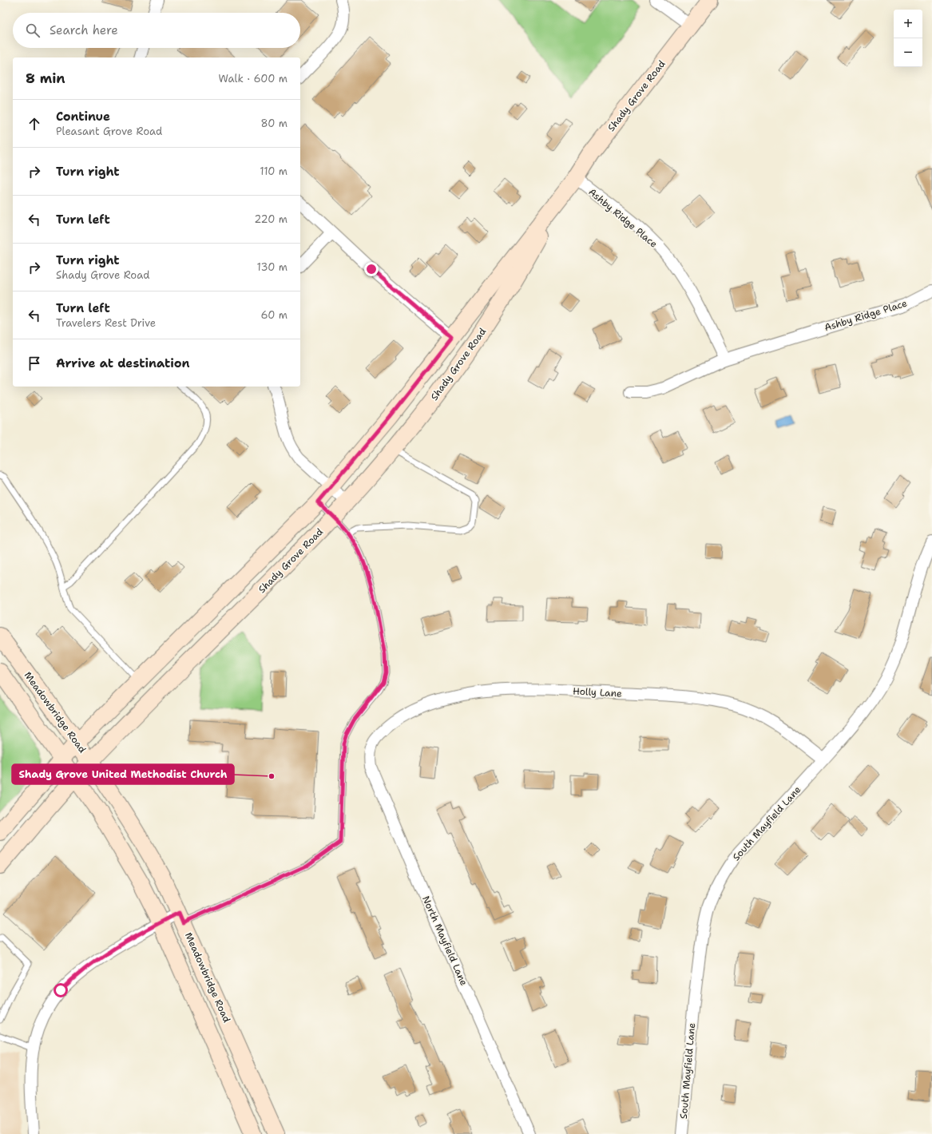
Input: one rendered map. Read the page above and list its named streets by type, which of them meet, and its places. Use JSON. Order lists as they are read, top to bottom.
{
  "streets": {
    "main road": ["Shady Grove Road", "Meadowbridge Road"],
    "street": [
      "Ashby Ridge Place",
      "Holly Lane",
      "South Mayfield Lane",
      "North Mayfield Lane"
    ]
  },
  "crossings": [
    ["Shady Grove Road", "Ashby Ridge Place"],
    ["Shady Grove Road", "Meadowbridge Road"],
    ["Holly Lane", "South Mayfield Lane"],
    ["Holly Lane", "North Mayfield Lane"]
  ],
  "places": ["Shady Grove United Methodist Church"],
  "page": {
    "map_buttons": ["+", "−"],
    "search": "Search here",
    "heading": ["8 min", "Walk · 600 m"],
    "list": [
      ["Continue", "Pleasant Grove Road", "80 m"],
      ["Turn right", "110 m"],
      ["Turn left", "220 m"],
      ["Turn right", "Shady Grove Road", "130 m"],
      ["Turn left", "Travelers Rest Drive", "60 m"],
      "Arrive at destination"
    ]
  }
}
